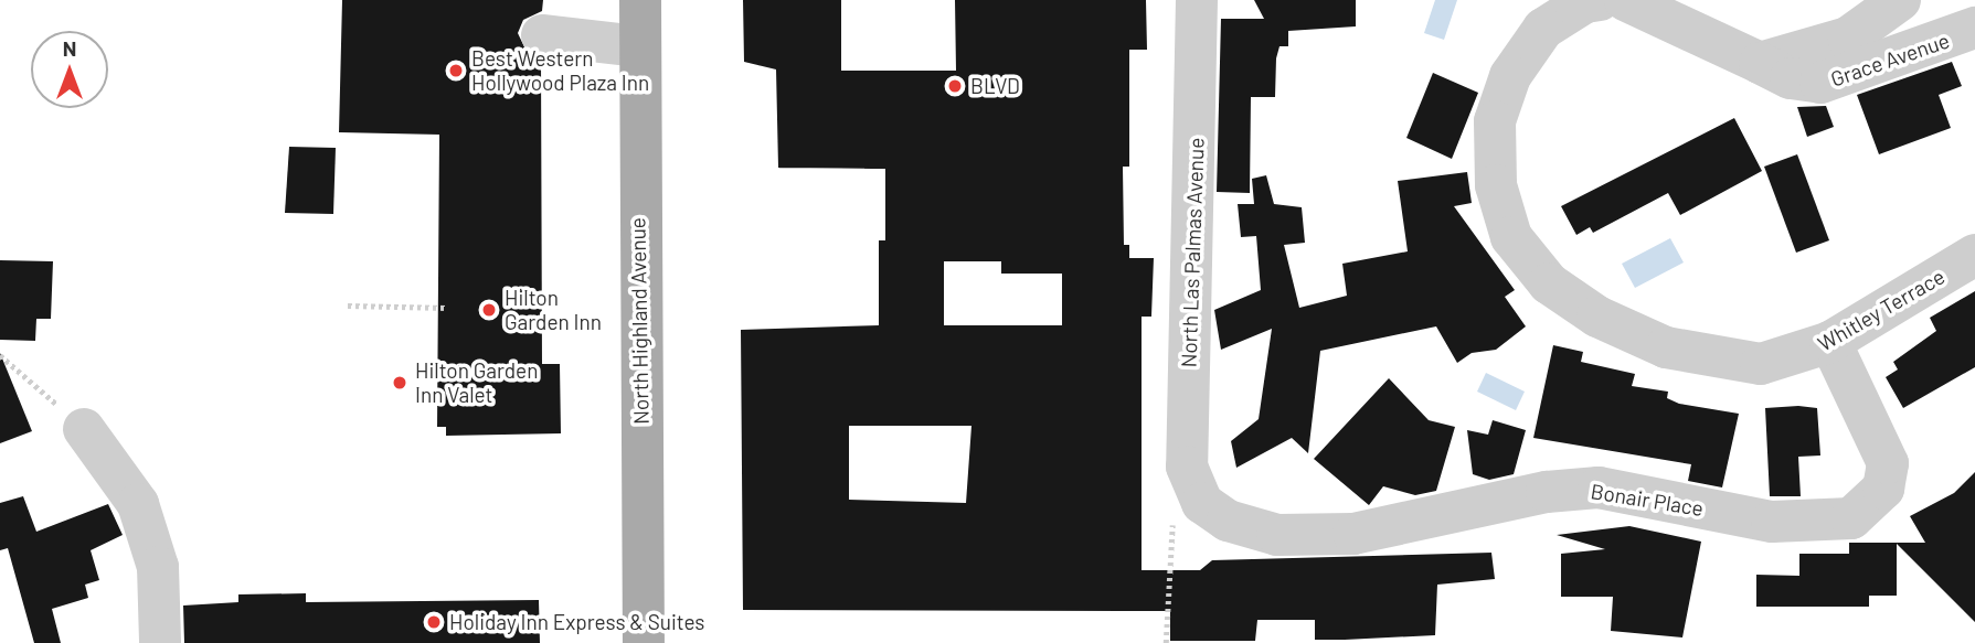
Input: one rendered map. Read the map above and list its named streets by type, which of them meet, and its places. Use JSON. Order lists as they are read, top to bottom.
{
  "streets": {
    "main road": ["North Highland Avenue"],
    "street": [
      "Grace Avenue",
      "North Las Palmas Avenue",
      "Whitley Terrace",
      "Bonair Place"
    ]
  },
  "crossings": [
    ["North Las Palmas Avenue", "Bonair Place"],
    ["Whitley Terrace", "Bonair Place"]
  ],
  "places": [
    "Best Western Hollywood Plaza Inn",
    "BLVD",
    "Hilton Garden Inn",
    "Hilton Garden Inn Valet",
    "Holiday Inn Express & Suites"
  ],
  "north": "top"
}
